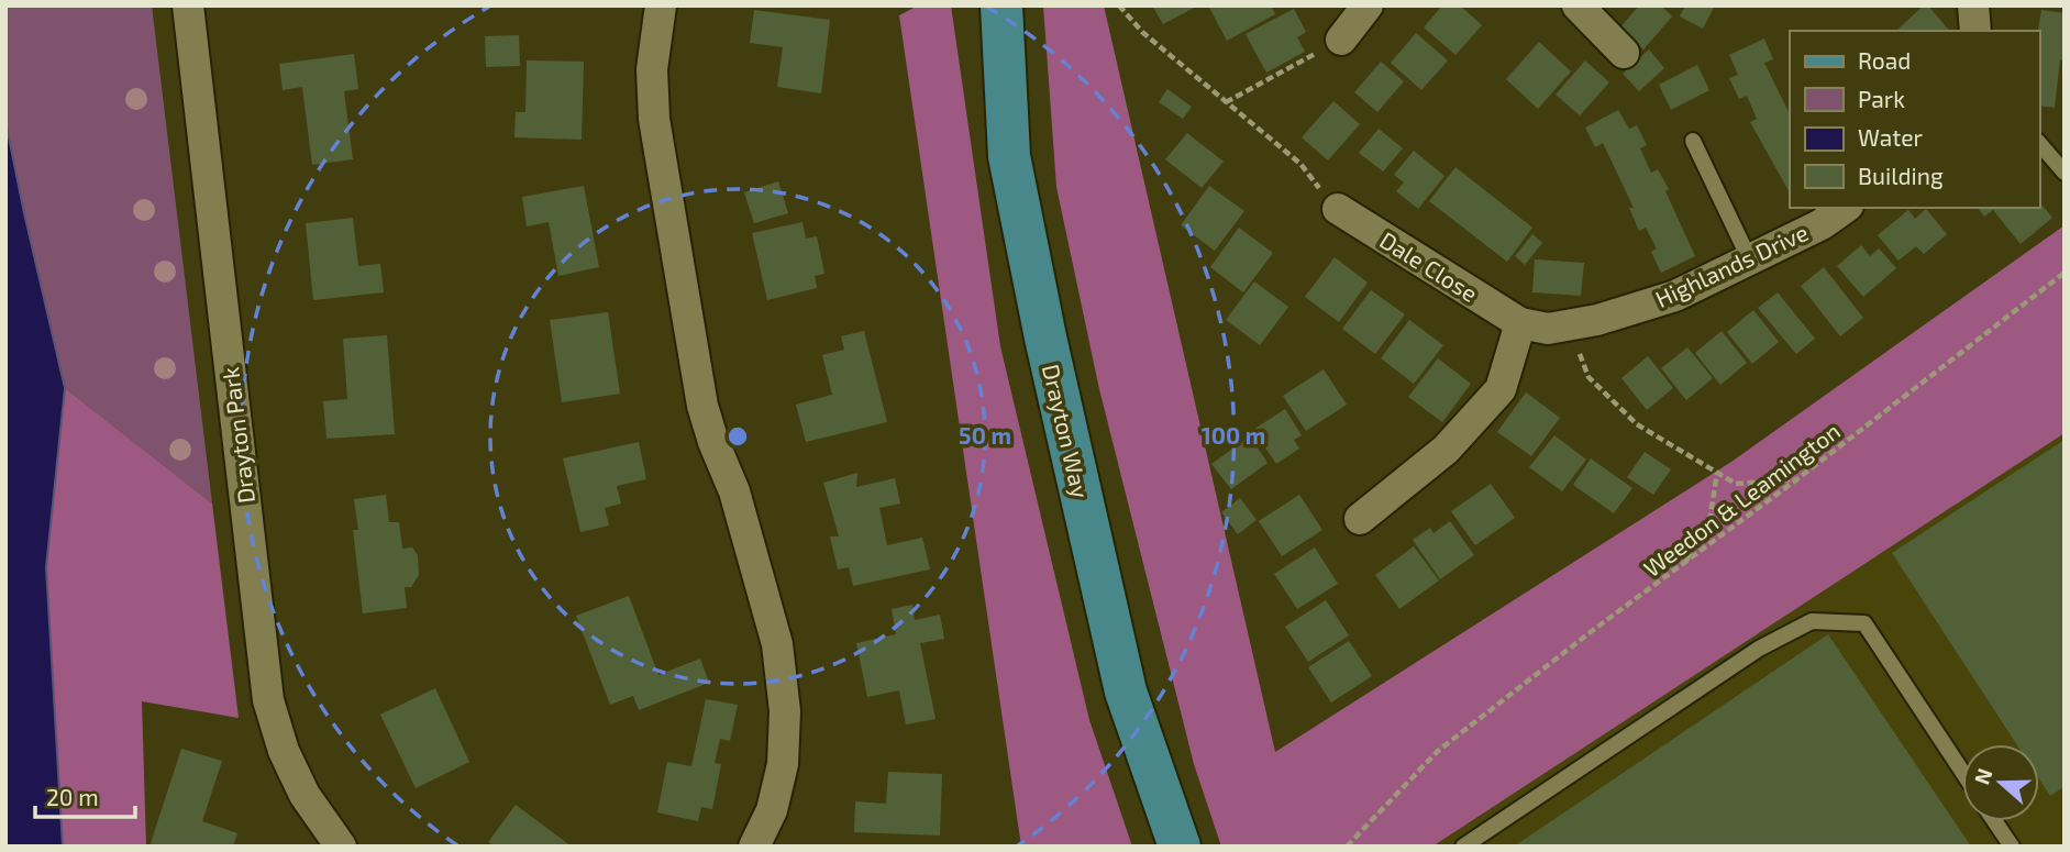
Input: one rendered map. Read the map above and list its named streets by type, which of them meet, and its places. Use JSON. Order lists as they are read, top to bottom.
{
  "streets": {
    "main road": ["Drayton Way"],
    "street": ["Highlands Drive", "Dale Close", "Drayton Park"],
    "path": ["Weedon & Leamington"]
  },
  "crossings": [
    ["Highlands Drive", "Dale Close"]
  ],
  "legend": [
    "Road",
    "Park",
    "Water",
    "Building"
  ],
  "scale_bar": "20 m",
  "north": "left",
  "rings": ["50 m", "100 m"]
}
